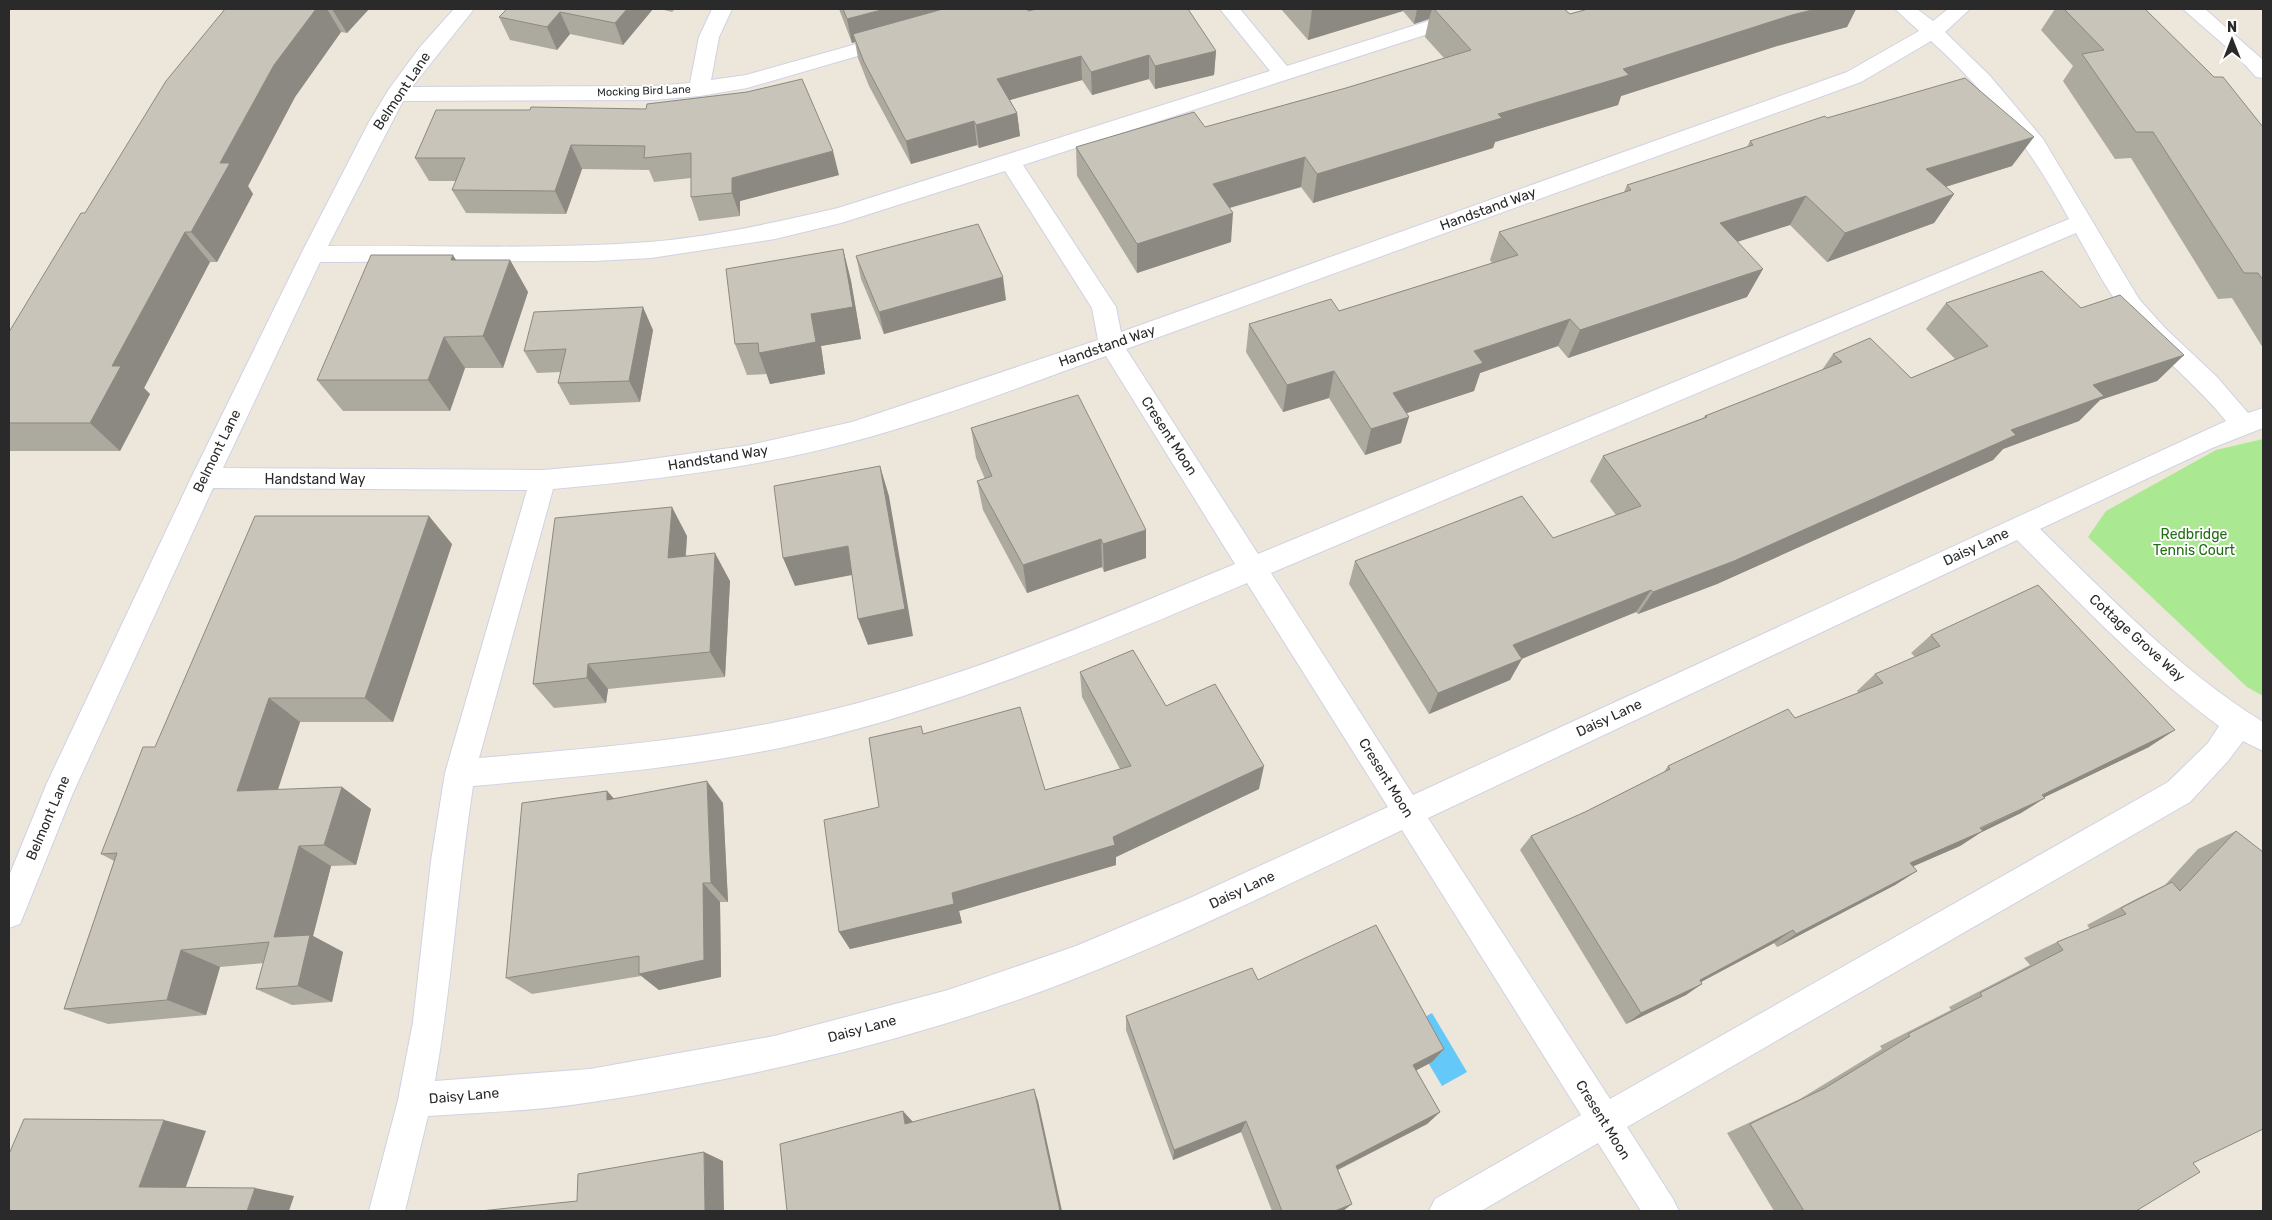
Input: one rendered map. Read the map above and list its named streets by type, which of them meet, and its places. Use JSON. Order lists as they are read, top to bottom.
{
  "streets": {
    "street": [
      "Belmont Lane",
      "Mocking Bird Lane",
      "Handstand Way",
      "Cresent Moon",
      "Daisy Lane",
      "Cottage Grove Way"
    ]
  },
  "crossings": [
    ["Belmont Lane", "Mocking Bird Lane"],
    ["Belmont Lane", "Handstand Way"],
    ["Handstand Way", "Cresent Moon"],
    ["Cresent Moon", "Daisy Lane"],
    ["Daisy Lane", "Cottage Grove Way"]
  ],
  "parks": ["Redbridge Tennis Court"],
  "north": "top"
}
